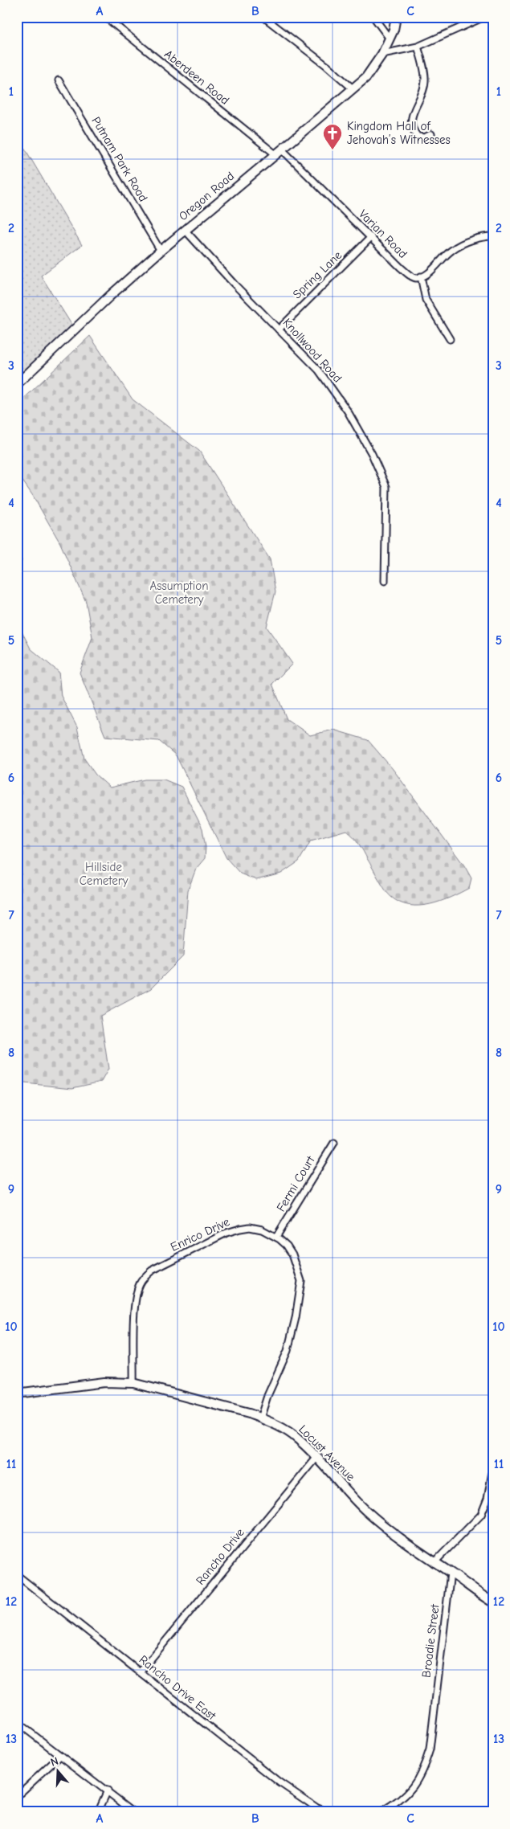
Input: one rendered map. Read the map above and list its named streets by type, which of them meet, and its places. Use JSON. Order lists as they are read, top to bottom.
{
  "streets": {
    "street": [
      "Aberdeen Road",
      "Putnam Park Road",
      "Oregon Road",
      "Varian Road",
      "Spring Lane",
      "Knollwood Road",
      "Fermi Court",
      "Enrico Drive",
      "Locust Avenue",
      "Rancho Drive",
      "Broadie Street",
      "Rancho Drive East"
    ]
  },
  "crossings": [
    ["Aberdeen Road", "Oregon Road"],
    ["Aberdeen Road", "Varian Road"],
    ["Putnam Park Road", "Oregon Road"],
    ["Oregon Road", "Varian Road"],
    ["Oregon Road", "Knollwood Road"],
    ["Varian Road", "Spring Lane"],
    ["Spring Lane", "Knollwood Road"],
    ["Fermi Court", "Enrico Drive"],
    ["Enrico Drive", "Locust Avenue"],
    ["Locust Avenue", "Rancho Drive"],
    ["Locust Avenue", "Broadie Street"],
    ["Rancho Drive", "Rancho Drive East"]
  ],
  "parks": ["Assumption Cemetery", "Hillside Cemetery"],
  "places": {
    "church": ["Kingdom Hall of Jehovah’s Witnesses"]
  },
  "north": "top",
  "grid": {
    "columns": ["A", "B", "C"],
    "rows": [
      "1",
      "2",
      "3",
      "4",
      "5",
      "6",
      "7",
      "8",
      "9",
      "10",
      "11",
      "12",
      "13"
    ]
  }
}
